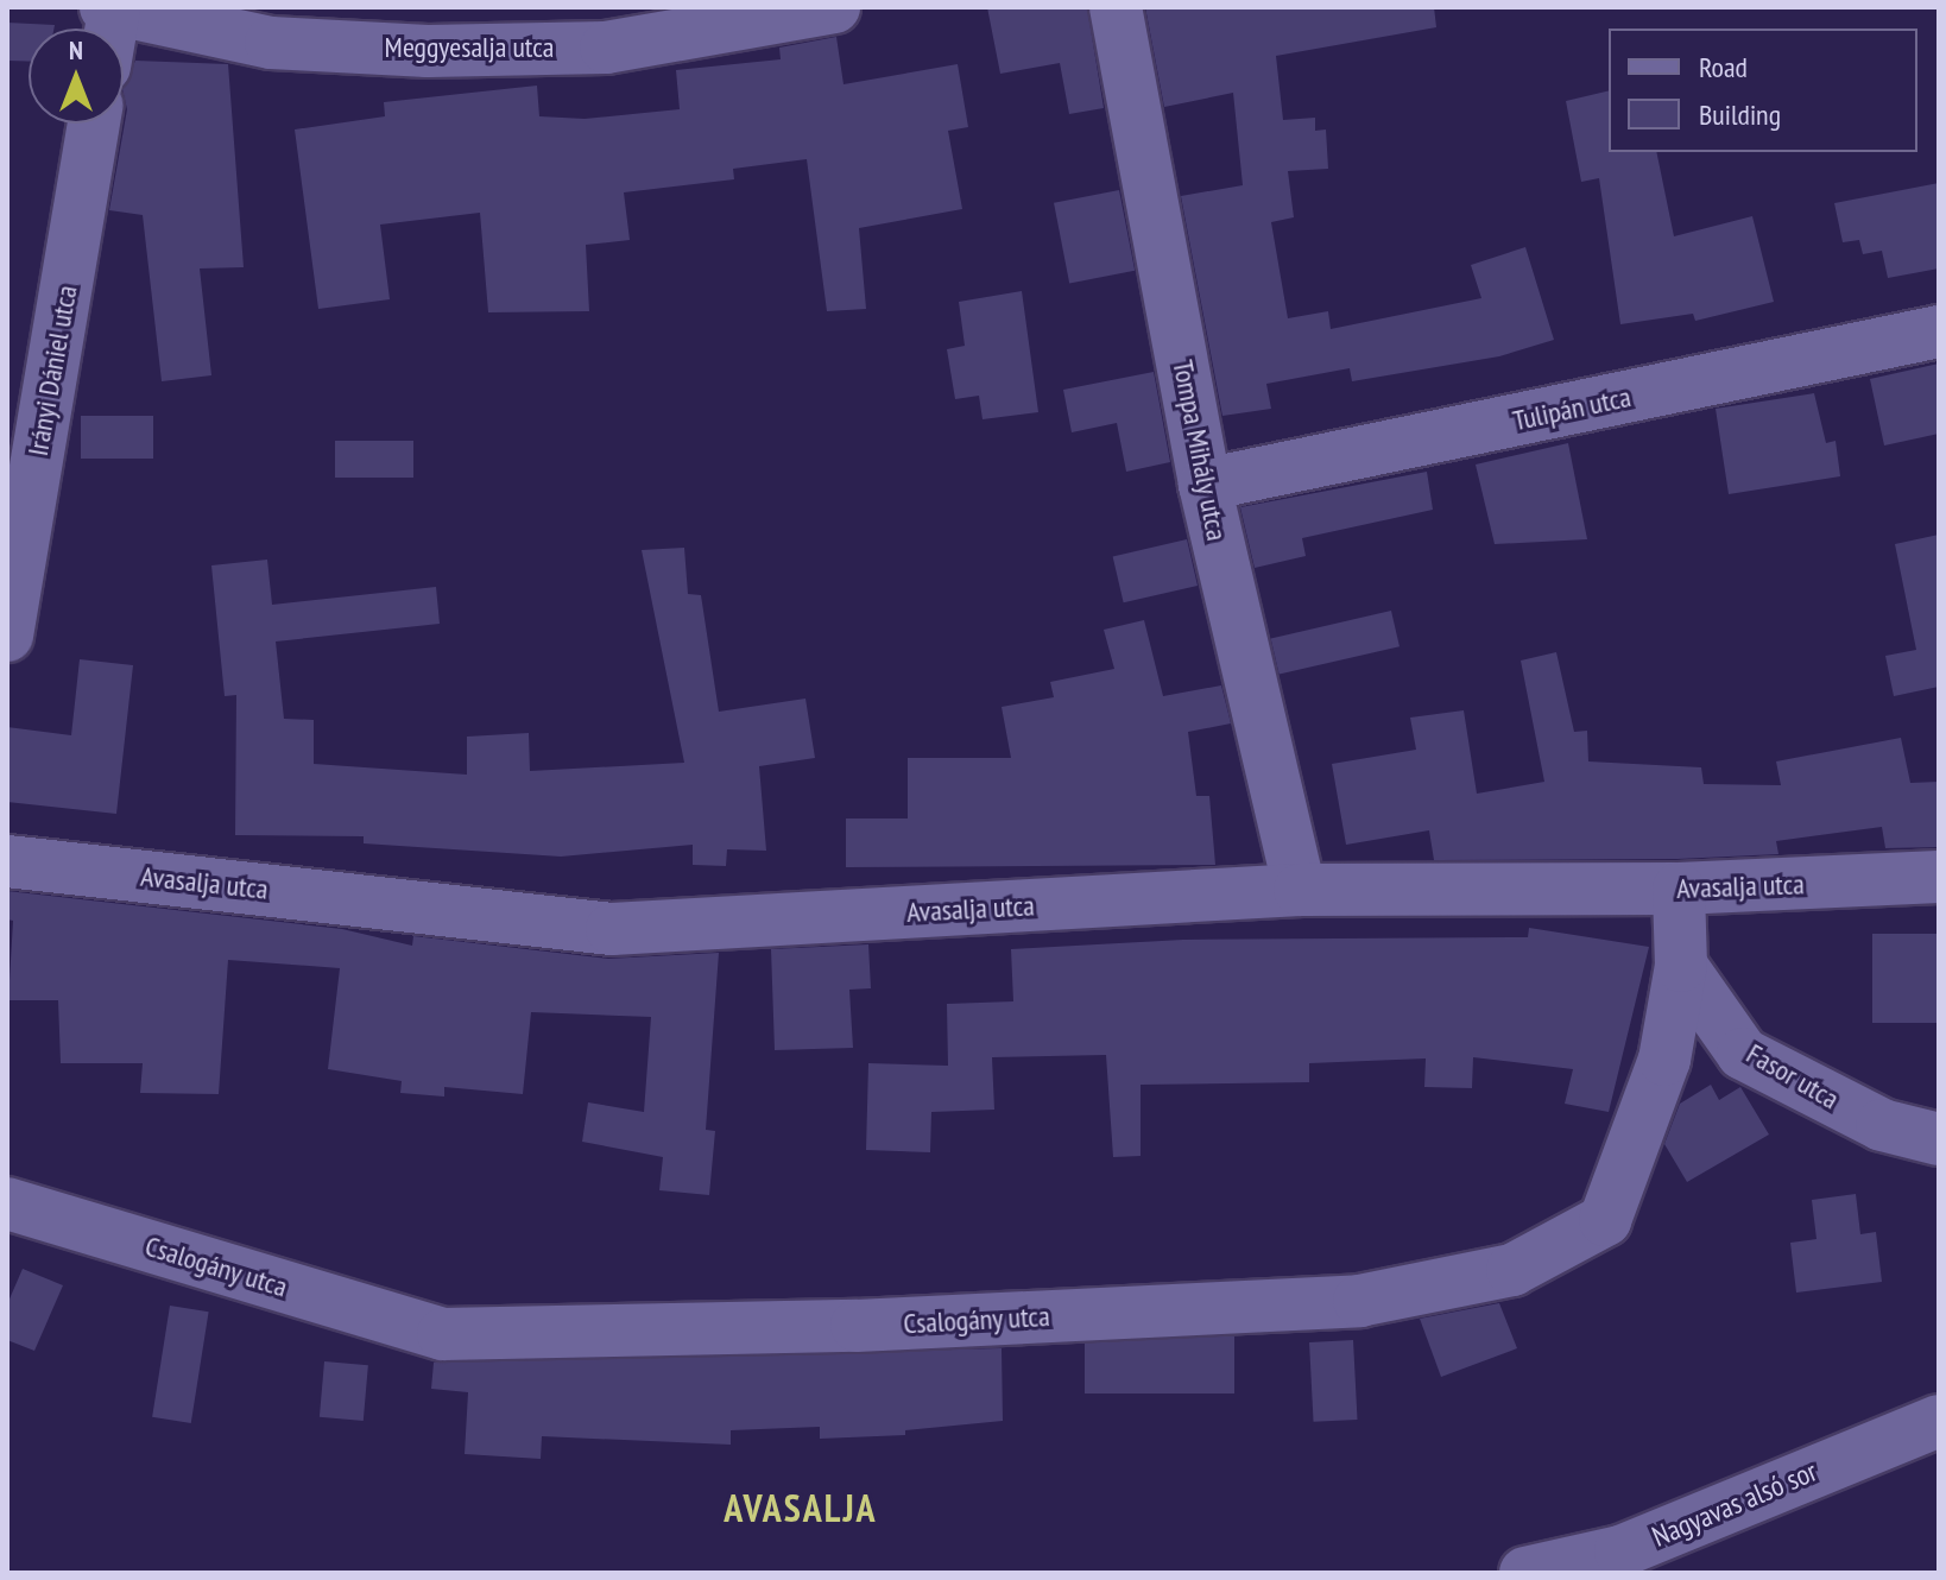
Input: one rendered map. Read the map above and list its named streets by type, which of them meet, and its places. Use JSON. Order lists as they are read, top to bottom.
{
  "streets": {
    "street": [
      "Meggyesalja utca",
      "Irányi Dániel utca",
      "Tulipán utca",
      "Tompa Mihály utca",
      "Avasalja utca",
      "Fasor utca",
      "Csalogány utca",
      "Nagyavas alsó sor"
    ]
  },
  "crossings": [
    ["Tulipán utca", "Tompa Mihály utca"],
    ["Tompa Mihály utca", "Avasalja utca"],
    ["Avasalja utca", "Csalogány utca"],
    ["Fasor utca", "Csalogány utca"]
  ],
  "districts": ["AVASALJA"],
  "legend": ["Road", "Building"],
  "north": "top"
}
